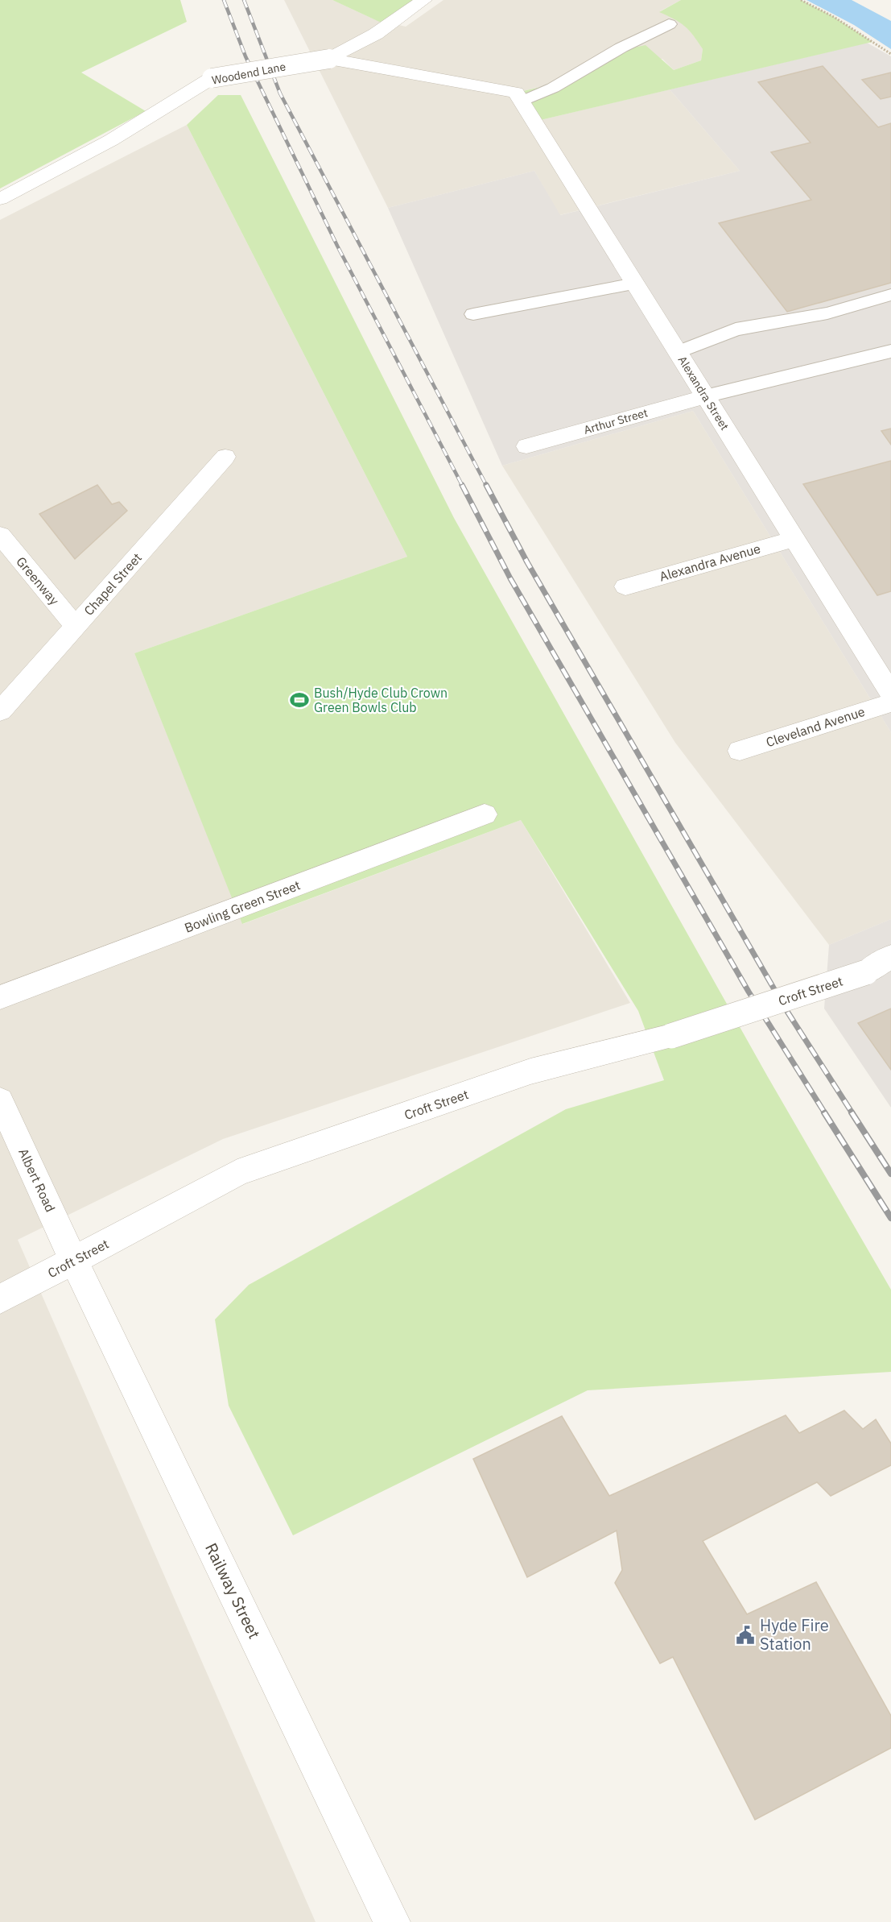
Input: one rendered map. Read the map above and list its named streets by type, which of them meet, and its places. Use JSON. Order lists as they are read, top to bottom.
{
  "streets": {
    "street": [
      "Woodend Lane",
      "Alexandra Street",
      "Arthur Street",
      "Alexandra Avenue",
      "Greenway",
      "Chapel Street",
      "Cleveland Avenue",
      "Bowling Green Street",
      "Croft Street",
      "Albert Road",
      "Railway Street"
    ]
  },
  "crossings": [
    ["Alexandra Street", "Arthur Street"],
    ["Alexandra Street", "Alexandra Avenue"],
    ["Greenway", "Chapel Street"],
    ["Croft Street", "Albert Road"],
    ["Croft Street", "Railway Street"],
    ["Albert Road", "Railway Street"]
  ],
  "places": {
    "sports": ["Bush/Hyde Club Crown Green Bowls Club"],
    "public building": ["Hyde Fire Station"]
  }
}
